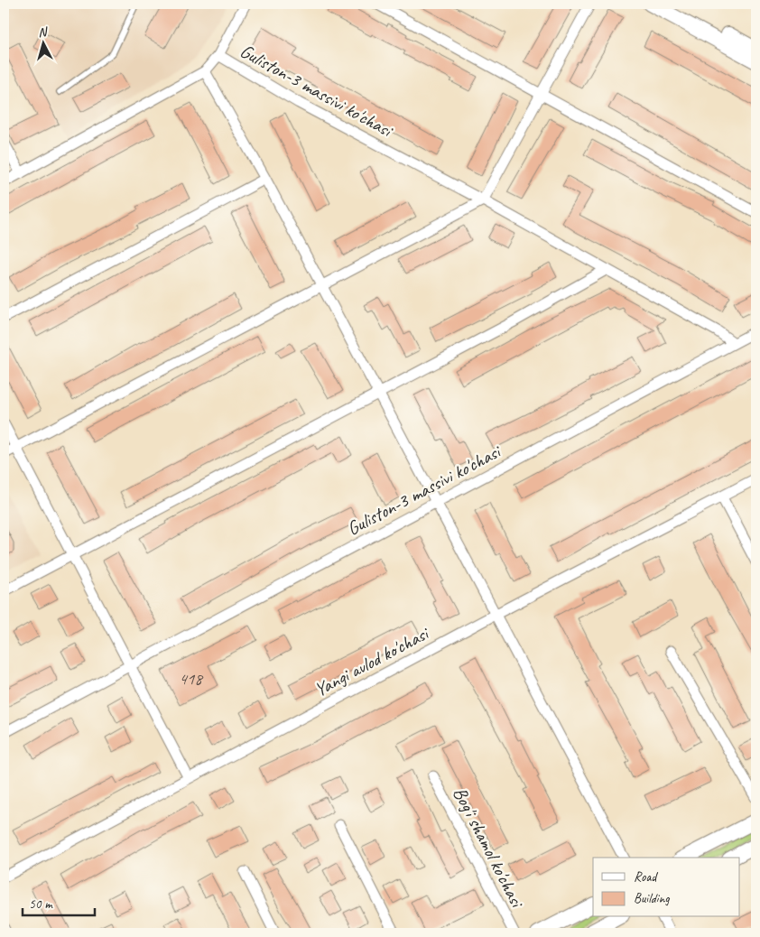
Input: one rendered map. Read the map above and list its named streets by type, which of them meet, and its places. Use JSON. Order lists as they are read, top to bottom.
{
  "streets": {
    "street": ["Guliston-3 massivi ko'chasi", "Yangi avlod ko'chasi", "Bog'i shamol ko'chasi"]
  },
  "house_numbers": ["418"],
  "legend": ["Road", "Building"],
  "scale_bar": "50 m",
  "north": "top"
}
